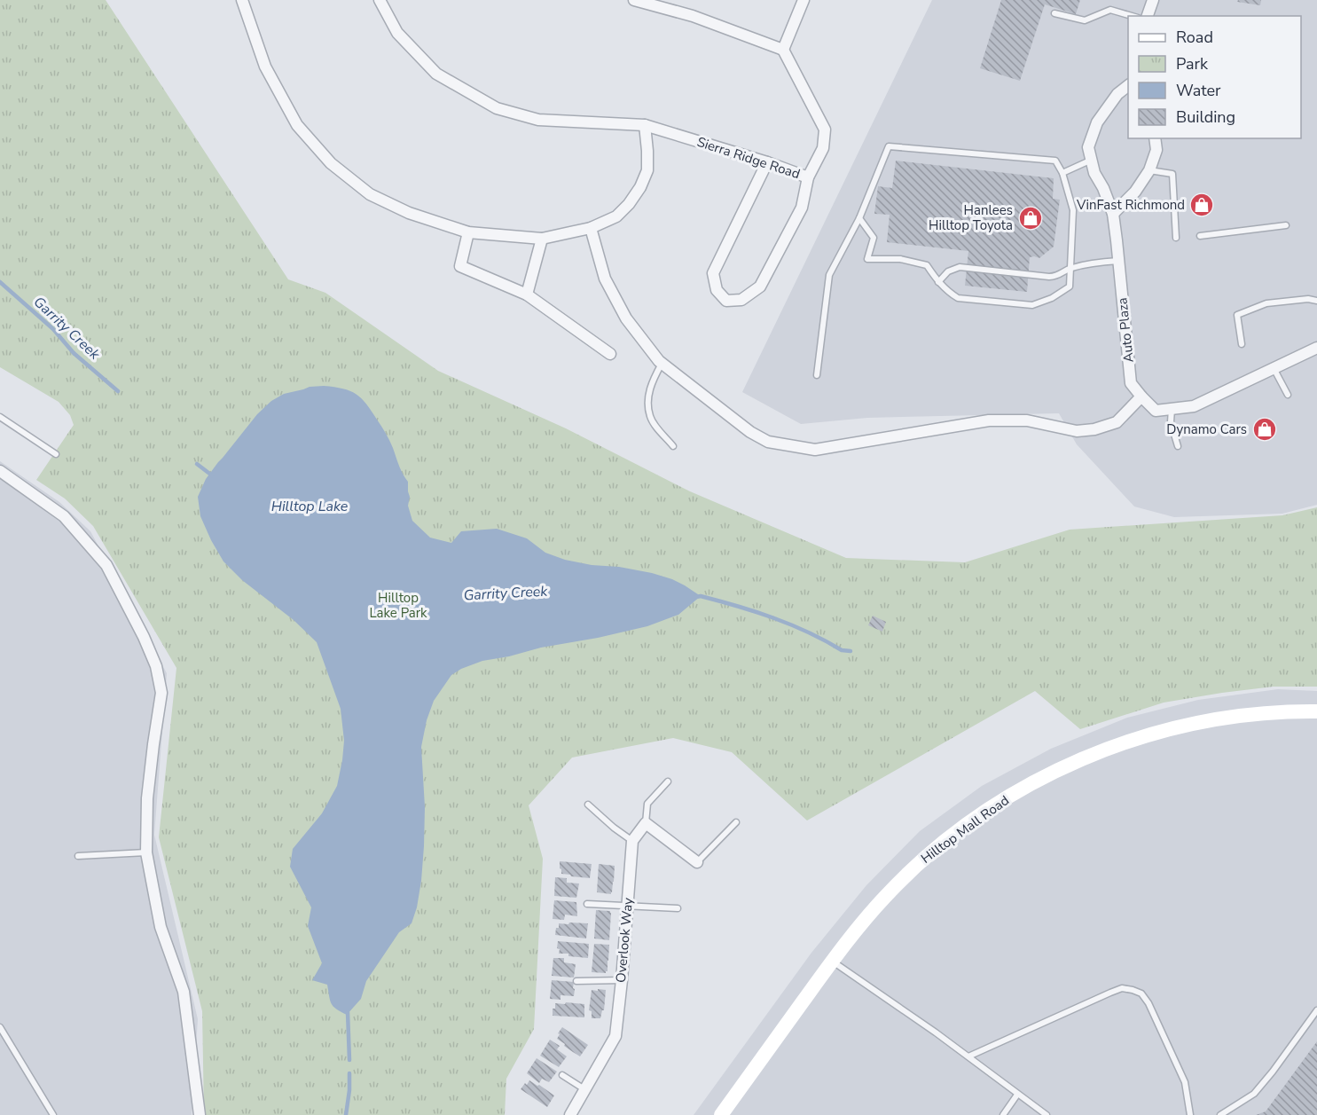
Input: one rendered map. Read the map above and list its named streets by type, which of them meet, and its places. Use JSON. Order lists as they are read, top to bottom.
{
  "streets": {
    "street": [
      "Sierra Ridge Road",
      "Auto Plaza",
      "Hilltop Mall Road",
      "Overlook Way"
    ]
  },
  "water": ["Garrity Creek", "Hilltop Lake"],
  "parks": ["Hilltop Lake Park"],
  "places": {
    "shop": ["VinFast Richmond", "Hanlees Hilltop Toyota", "Dynamo Cars"]
  },
  "legend": [
    "Road",
    "Park",
    "Water",
    "Building"
  ]
}
